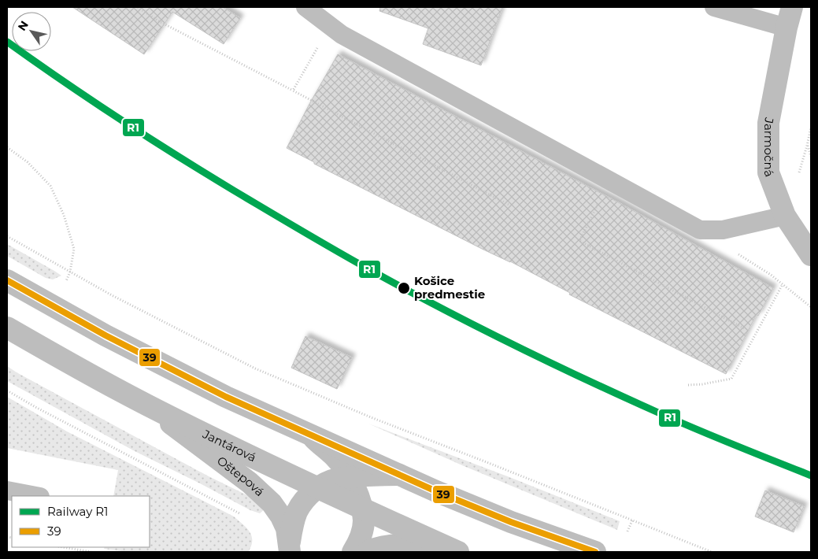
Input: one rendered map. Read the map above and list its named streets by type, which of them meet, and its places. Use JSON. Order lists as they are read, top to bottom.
{
  "streets": {
    "street": ["Jarmočná", "Jantárová", "Oštepová"]
  },
  "crossings": [
    ["Jantárová", "Oštepová"]
  ],
  "places": ["Košice predmestie"],
  "lines": ["rail line R1", "transit line 39"],
  "legend": ["Railway R1", "39"],
  "north": "top left"
}
